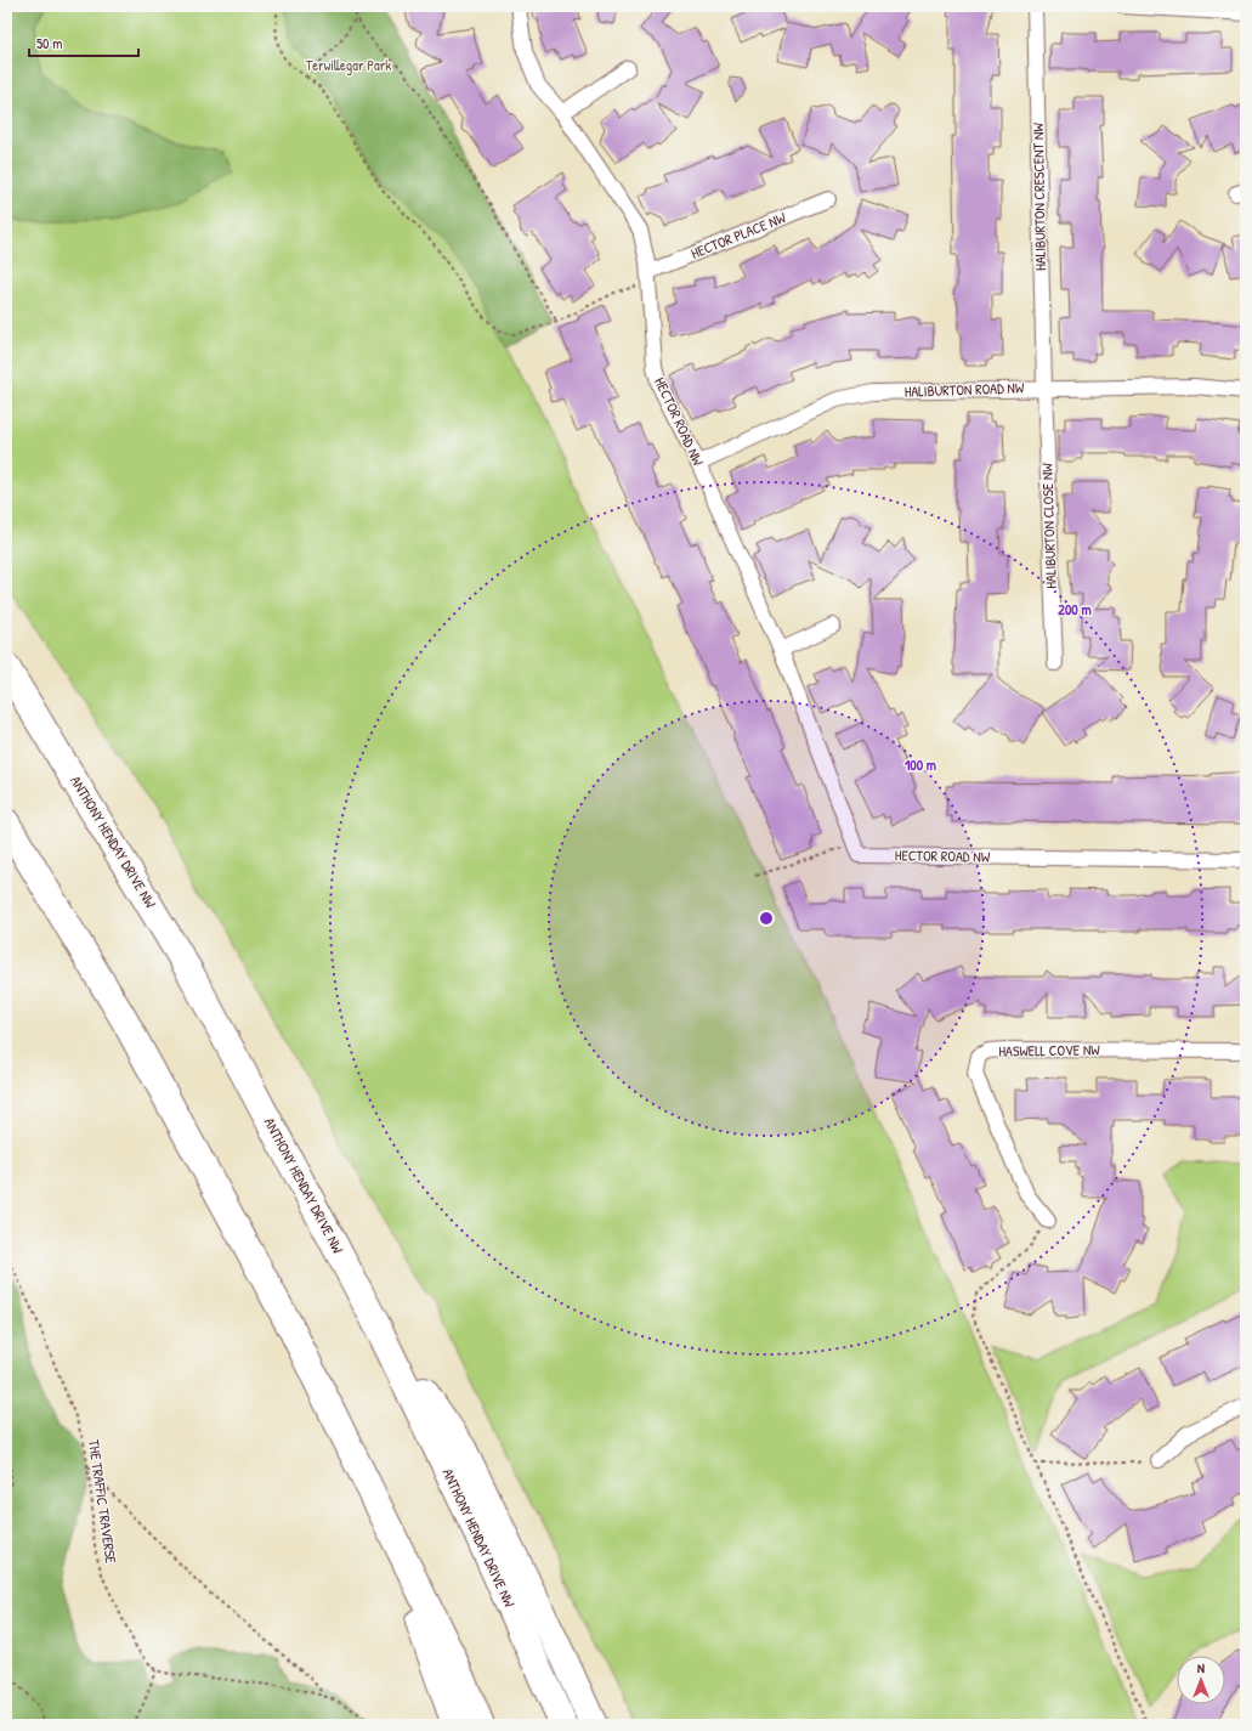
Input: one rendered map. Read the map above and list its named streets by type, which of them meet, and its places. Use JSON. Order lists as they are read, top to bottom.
{
  "streets": {
    "highway": ["ANTHONY HENDAY DRIVE NW"],
    "street": [
      "HALIBURTON CRESCENT NW",
      "HECTOR PLACE NW",
      "HALIBURTON ROAD NW",
      "HECTOR ROAD NW",
      "HALIBURTON CLOSE NW",
      "HASWELL COVE NW"
    ],
    "path": ["THE TRAFFIC TRAVERSE"]
  },
  "crossings": [
    ["HALIBURTON CRESCENT NW", "HALIBURTON ROAD NW"],
    ["HALIBURTON CRESCENT NW", "HALIBURTON CLOSE NW"],
    ["HECTOR PLACE NW", "HECTOR ROAD NW"],
    ["HALIBURTON ROAD NW", "HECTOR ROAD NW"],
    ["HALIBURTON ROAD NW", "HALIBURTON CLOSE NW"]
  ],
  "parks": ["Terwillegar Park"],
  "scale_bar": "50 m",
  "north": "top",
  "rings": ["200 m", "100 m"]
}
